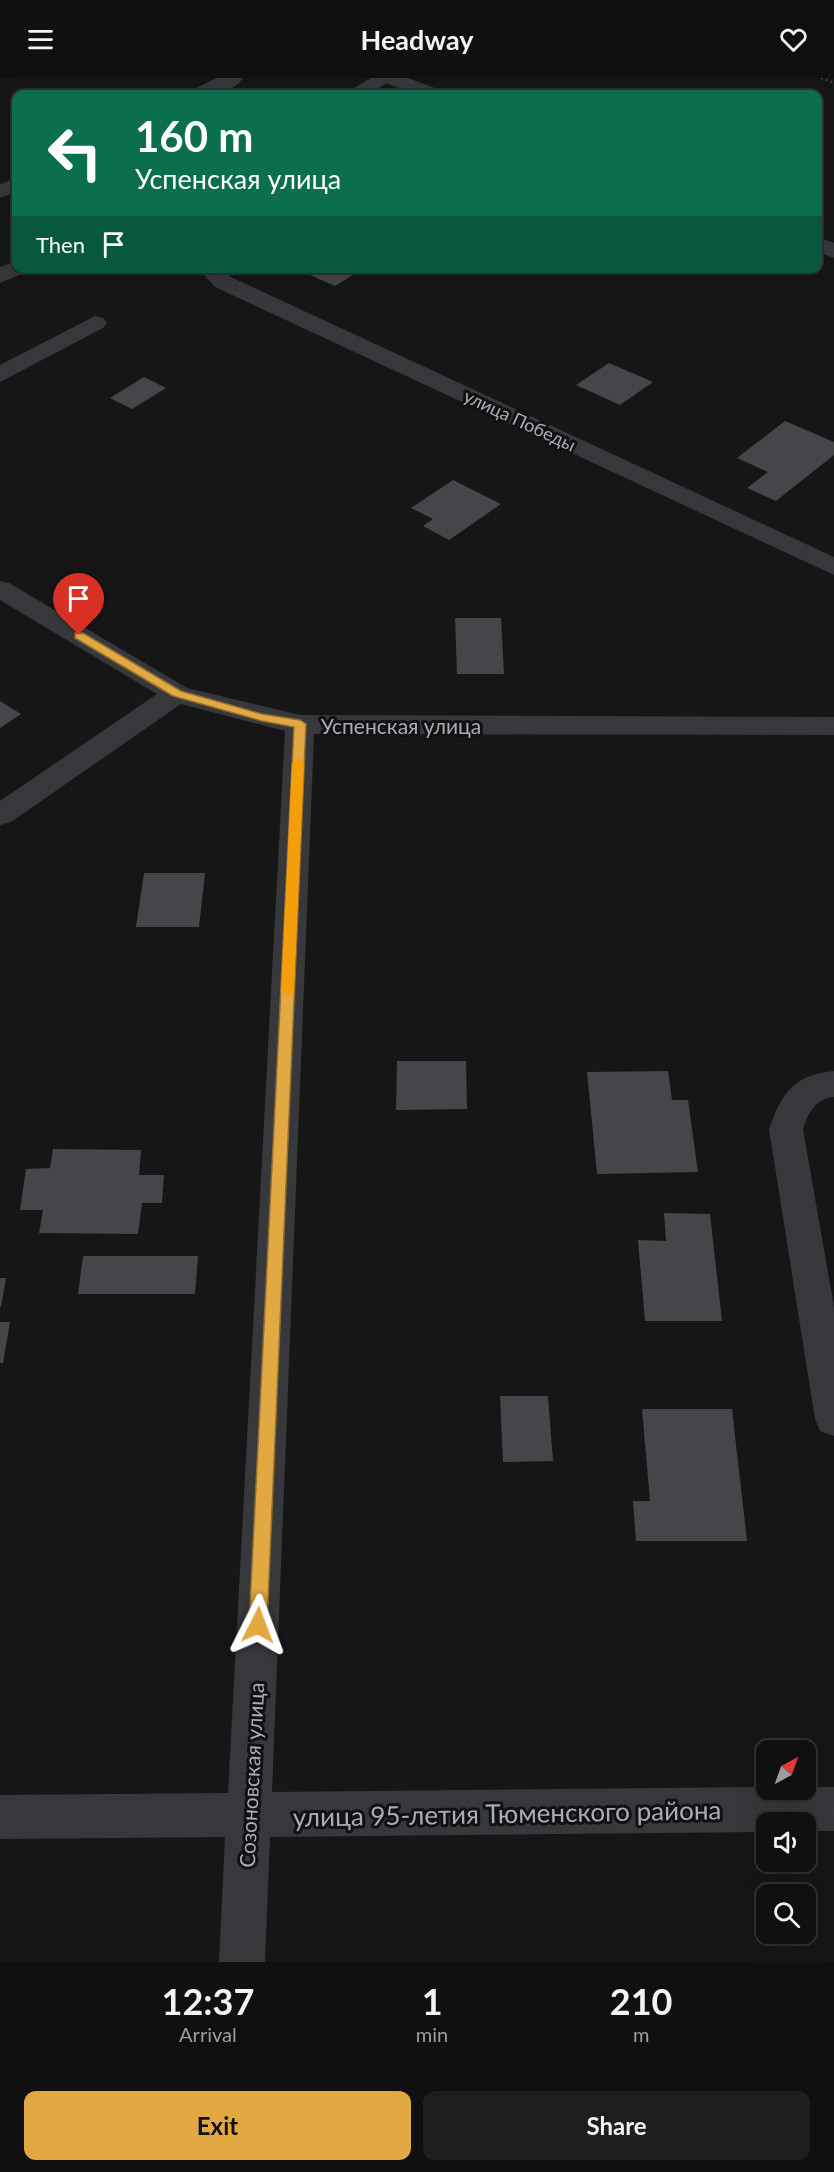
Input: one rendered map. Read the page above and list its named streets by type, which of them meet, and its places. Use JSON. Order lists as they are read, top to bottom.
{
  "streets": {
    "street": [
      "улица Победы",
      "Успенская улица",
      "Созоновская улица",
      "улица 95-летия Тюменского района"
    ]
  },
  "crossings": [
    ["Успенская улица", "Созоновская улица"],
    ["Созоновская улица", "улица 95-летия Тюменского района"]
  ],
  "north": "top right",
  "page": {
    "header": "Headway",
    "turn": ["160 m", "Успенская улица"],
    "then": "Then",
    "eta": [
      "12:37",
      "Arrival",
      "1",
      "min",
      "210",
      "m"
    ],
    "buttons": ["Exit", "Share"]
  }
}
